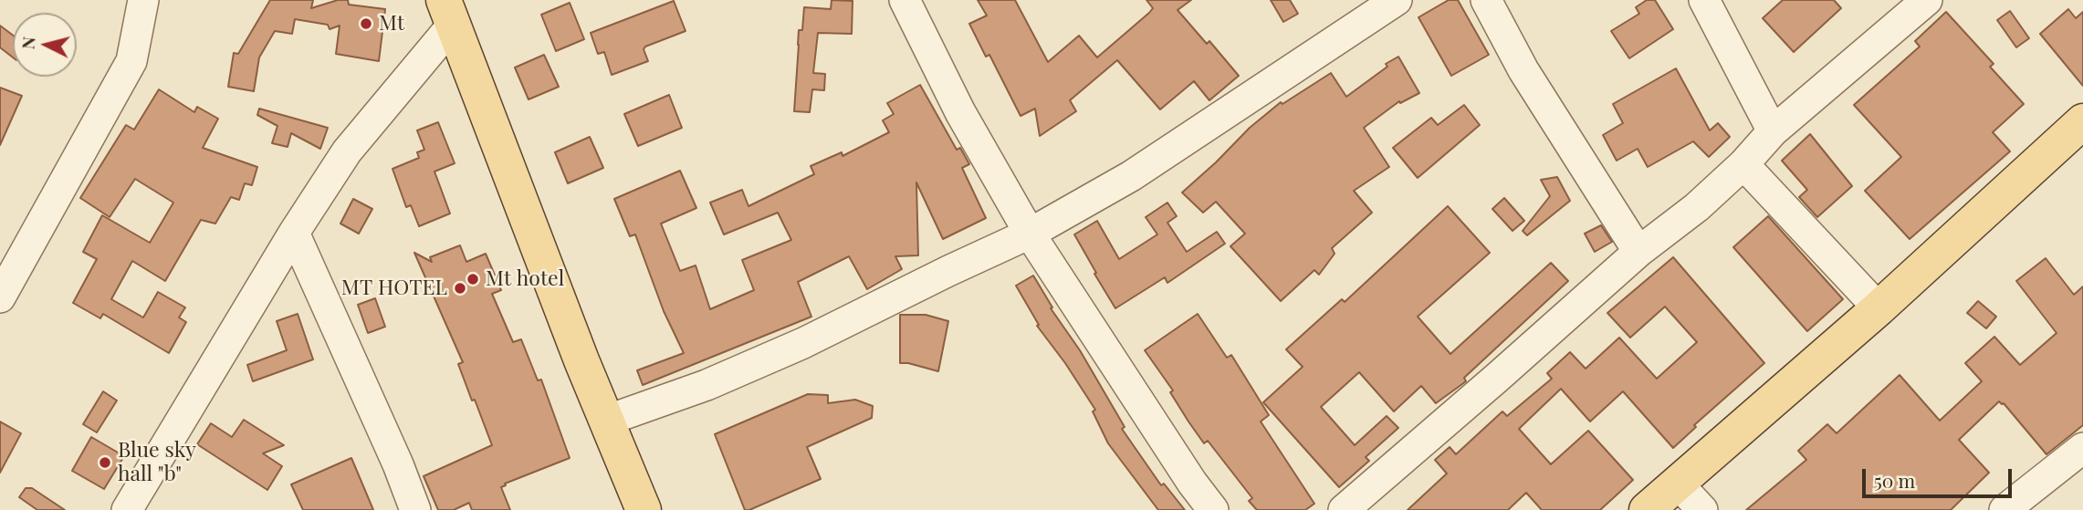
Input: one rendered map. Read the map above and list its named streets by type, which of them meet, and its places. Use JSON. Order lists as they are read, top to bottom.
{
  "places": [
    "Mt",
    "Mt hotel",
    "MT HOTEL",
    "Blue sky hall \"b\""
  ],
  "scale_bar": "50 m",
  "north": "left"
}
